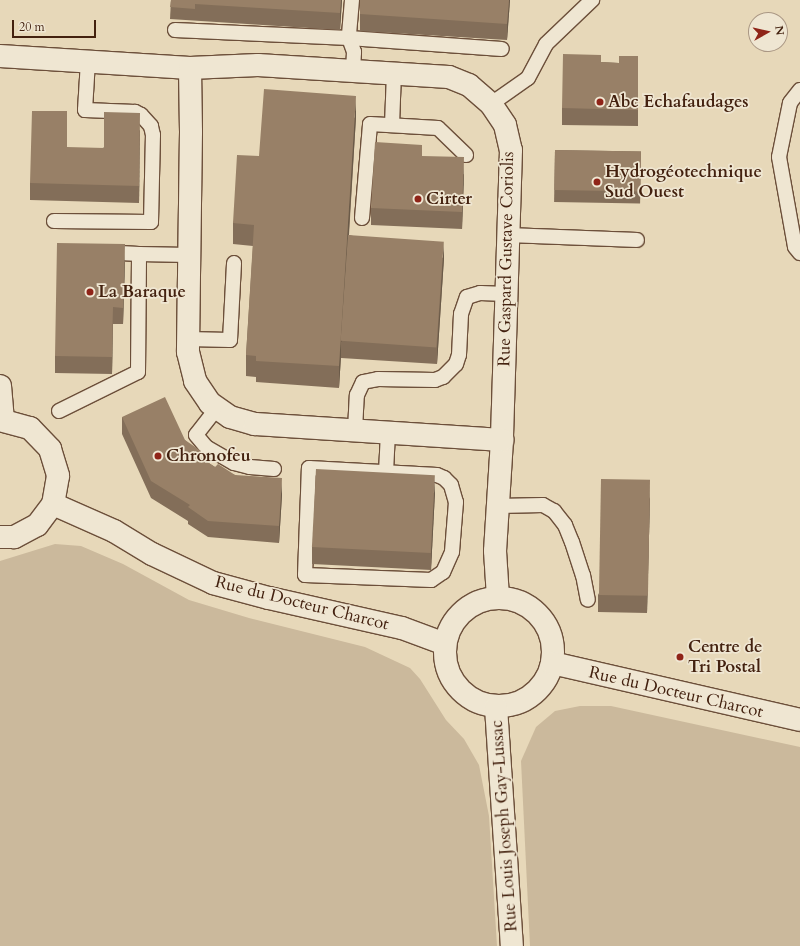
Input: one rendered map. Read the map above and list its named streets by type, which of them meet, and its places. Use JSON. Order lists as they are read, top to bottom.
{
  "streets": {
    "street": ["Rue Gaspard Gustave Coriolis", "Rue du Docteur Charcot", "Rue Louis Joseph Gay-Lussac"]
  },
  "crossings": [
    ["Rue Gaspard Gustave Coriolis", "Rue du Docteur Charcot"],
    ["Rue Gaspard Gustave Coriolis", "Rue Louis Joseph Gay-Lussac"],
    ["Rue du Docteur Charcot", "Rue Louis Joseph Gay-Lussac"]
  ],
  "places": [
    "Abc Echafaudages",
    "Hydrogéotechnique Sud Ouest",
    "Cirter",
    "La Baraque",
    "Chronofeu",
    "Centre de Tri Postal"
  ],
  "scale_bar": "20 m",
  "north": "right"
}
